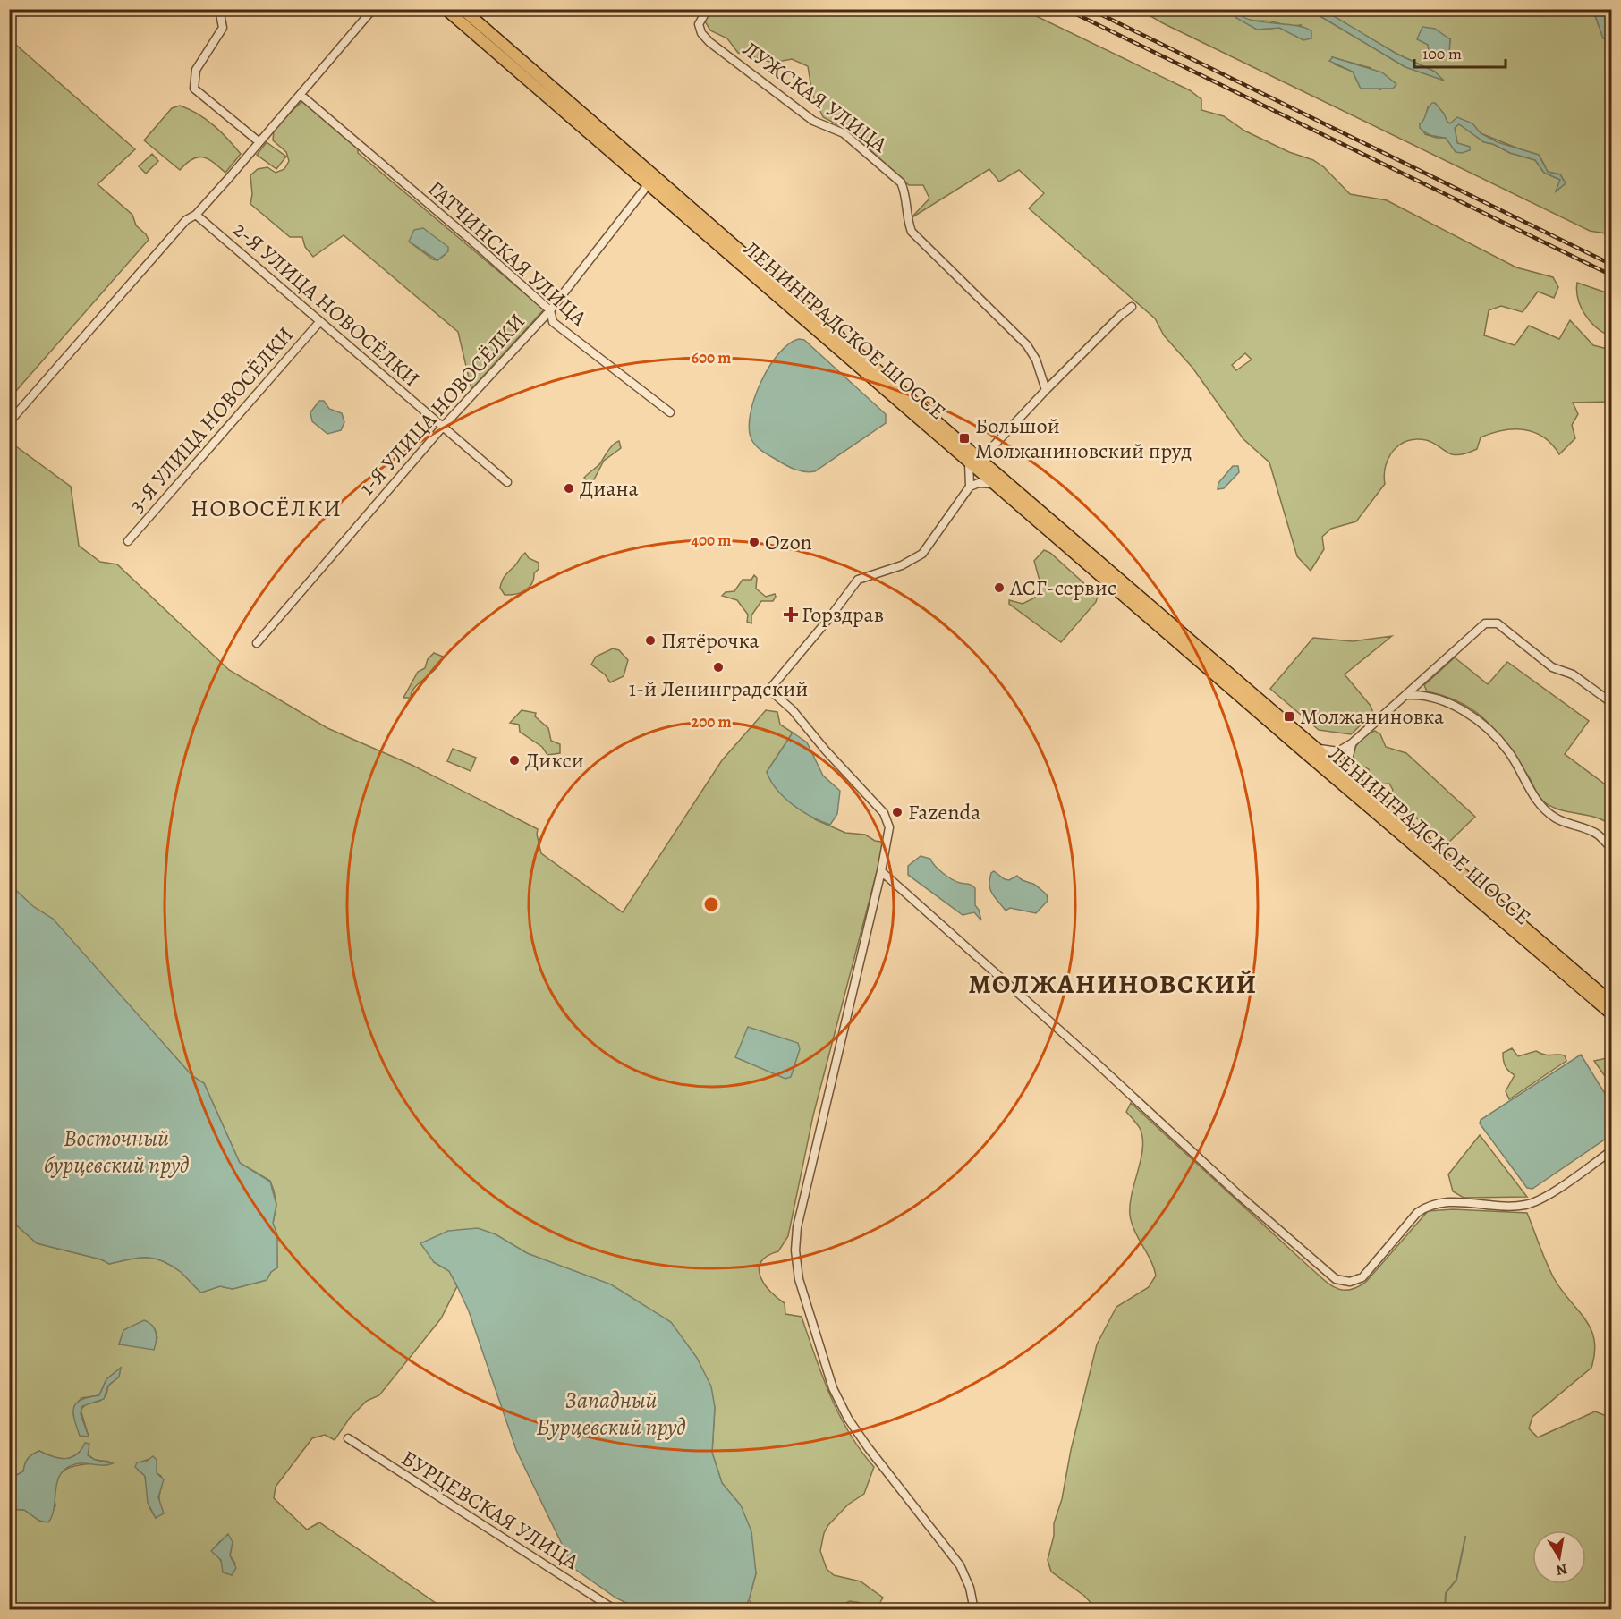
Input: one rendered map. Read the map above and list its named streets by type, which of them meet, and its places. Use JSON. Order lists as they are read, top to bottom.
{
  "streets": {
    "highway": ["ЛЕНИНГРАДСКОЕ ШОССЕ"],
    "street": [
      "ЛУЖСКАЯ УЛИЦА",
      "ГАТЧИНСКАЯ УЛИЦА",
      "2-Я УЛИЦА НОВОСЁЛКИ",
      "1-Я УЛИЦА НОВОСЁЛКИ",
      "3-Я УЛИЦА НОВОСЁЛКИ",
      "БУРЦЕВСКАЯ УЛИЦА"
    ]
  },
  "crossings": [
    ["ГАТЧИНСКАЯ УЛИЦА", "1-Я УЛИЦА НОВОСЁЛКИ"],
    ["2-Я УЛИЦА НОВОСЁЛКИ", "1-Я УЛИЦА НОВОСЁЛКИ"],
    ["2-Я УЛИЦА НОВОСЁЛКИ", "3-Я УЛИЦА НОВОСЁЛКИ"],
    ["ЛЕНИНГРАДСКОЕ ШОССЕ", "1-Я УЛИЦА НОВОСЁЛКИ"]
  ],
  "districts": ["НОВОСЁЛКИ", "МОЛЖАНИНОВСКИЙ"],
  "water": ["Восточный бурцевский пруд", "Западный Бурцевский пруд"],
  "places": {
    "transit": ["Большой Молжаниновский пруд", "Молжаниновка"],
    "other": [
      "Диана",
      "Ozon",
      "АСГ-сервис",
      "Пятёрочка",
      "1-й Ленинградский",
      "Дикси",
      "Fazenda"
    ],
    "health": ["Горздрав"]
  },
  "scale_bar": "100 m",
  "north": "bottom",
  "rings": ["600 m", "400 m", "200 m"]
}
